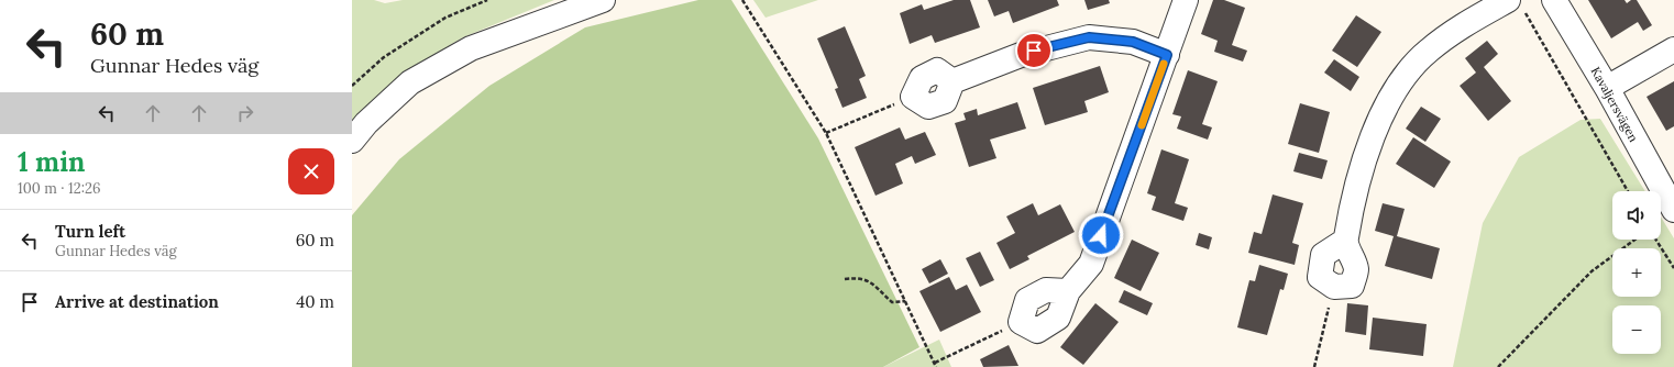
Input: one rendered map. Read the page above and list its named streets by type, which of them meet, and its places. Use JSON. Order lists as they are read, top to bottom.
{
  "streets": {
    "street": ["Kavaljersvägen"]
  },
  "page": {
    "turn": ["60 m", "Gunnar Hedes väg"],
    "heading": ["1 min", "100 m · 12:26"],
    "map_buttons": ["+", "−"],
    "list": [
      {
        "name": "Turn left",
        "note": "Gunnar Hedes väg",
        "value": "60 m"
      },
      {
        "name": "Arrive at destination",
        "value": "40 m"
      }
    ]
  }
}
